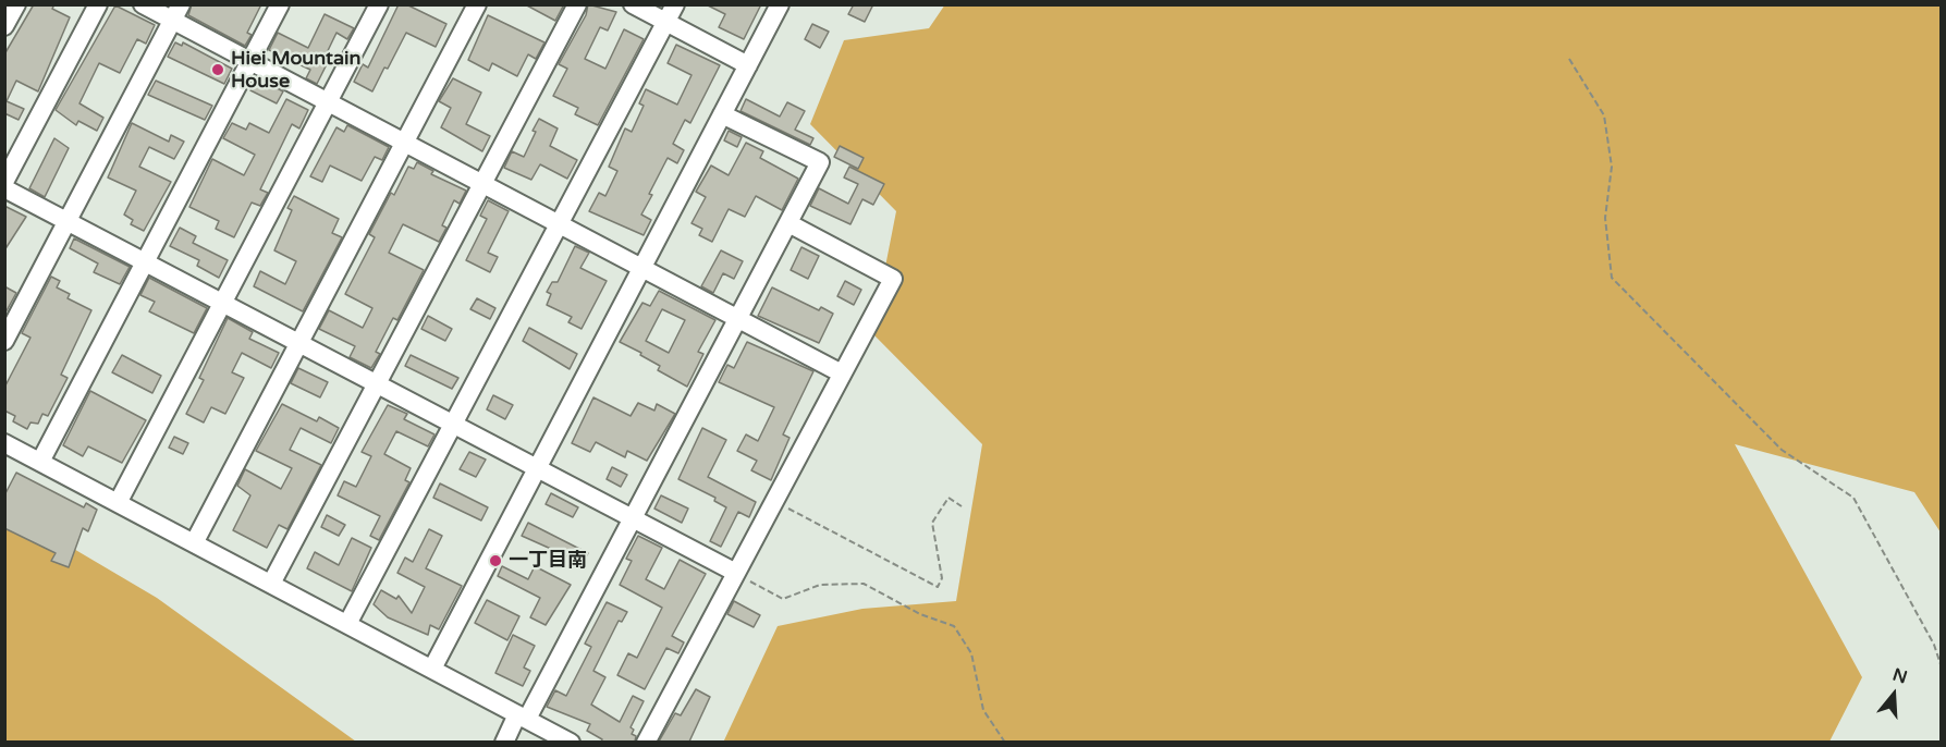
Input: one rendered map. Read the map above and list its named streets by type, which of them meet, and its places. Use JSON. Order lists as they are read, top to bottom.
{
  "places": ["Hiei Mountain House", "一丁目南"],
  "north": "top"
}
